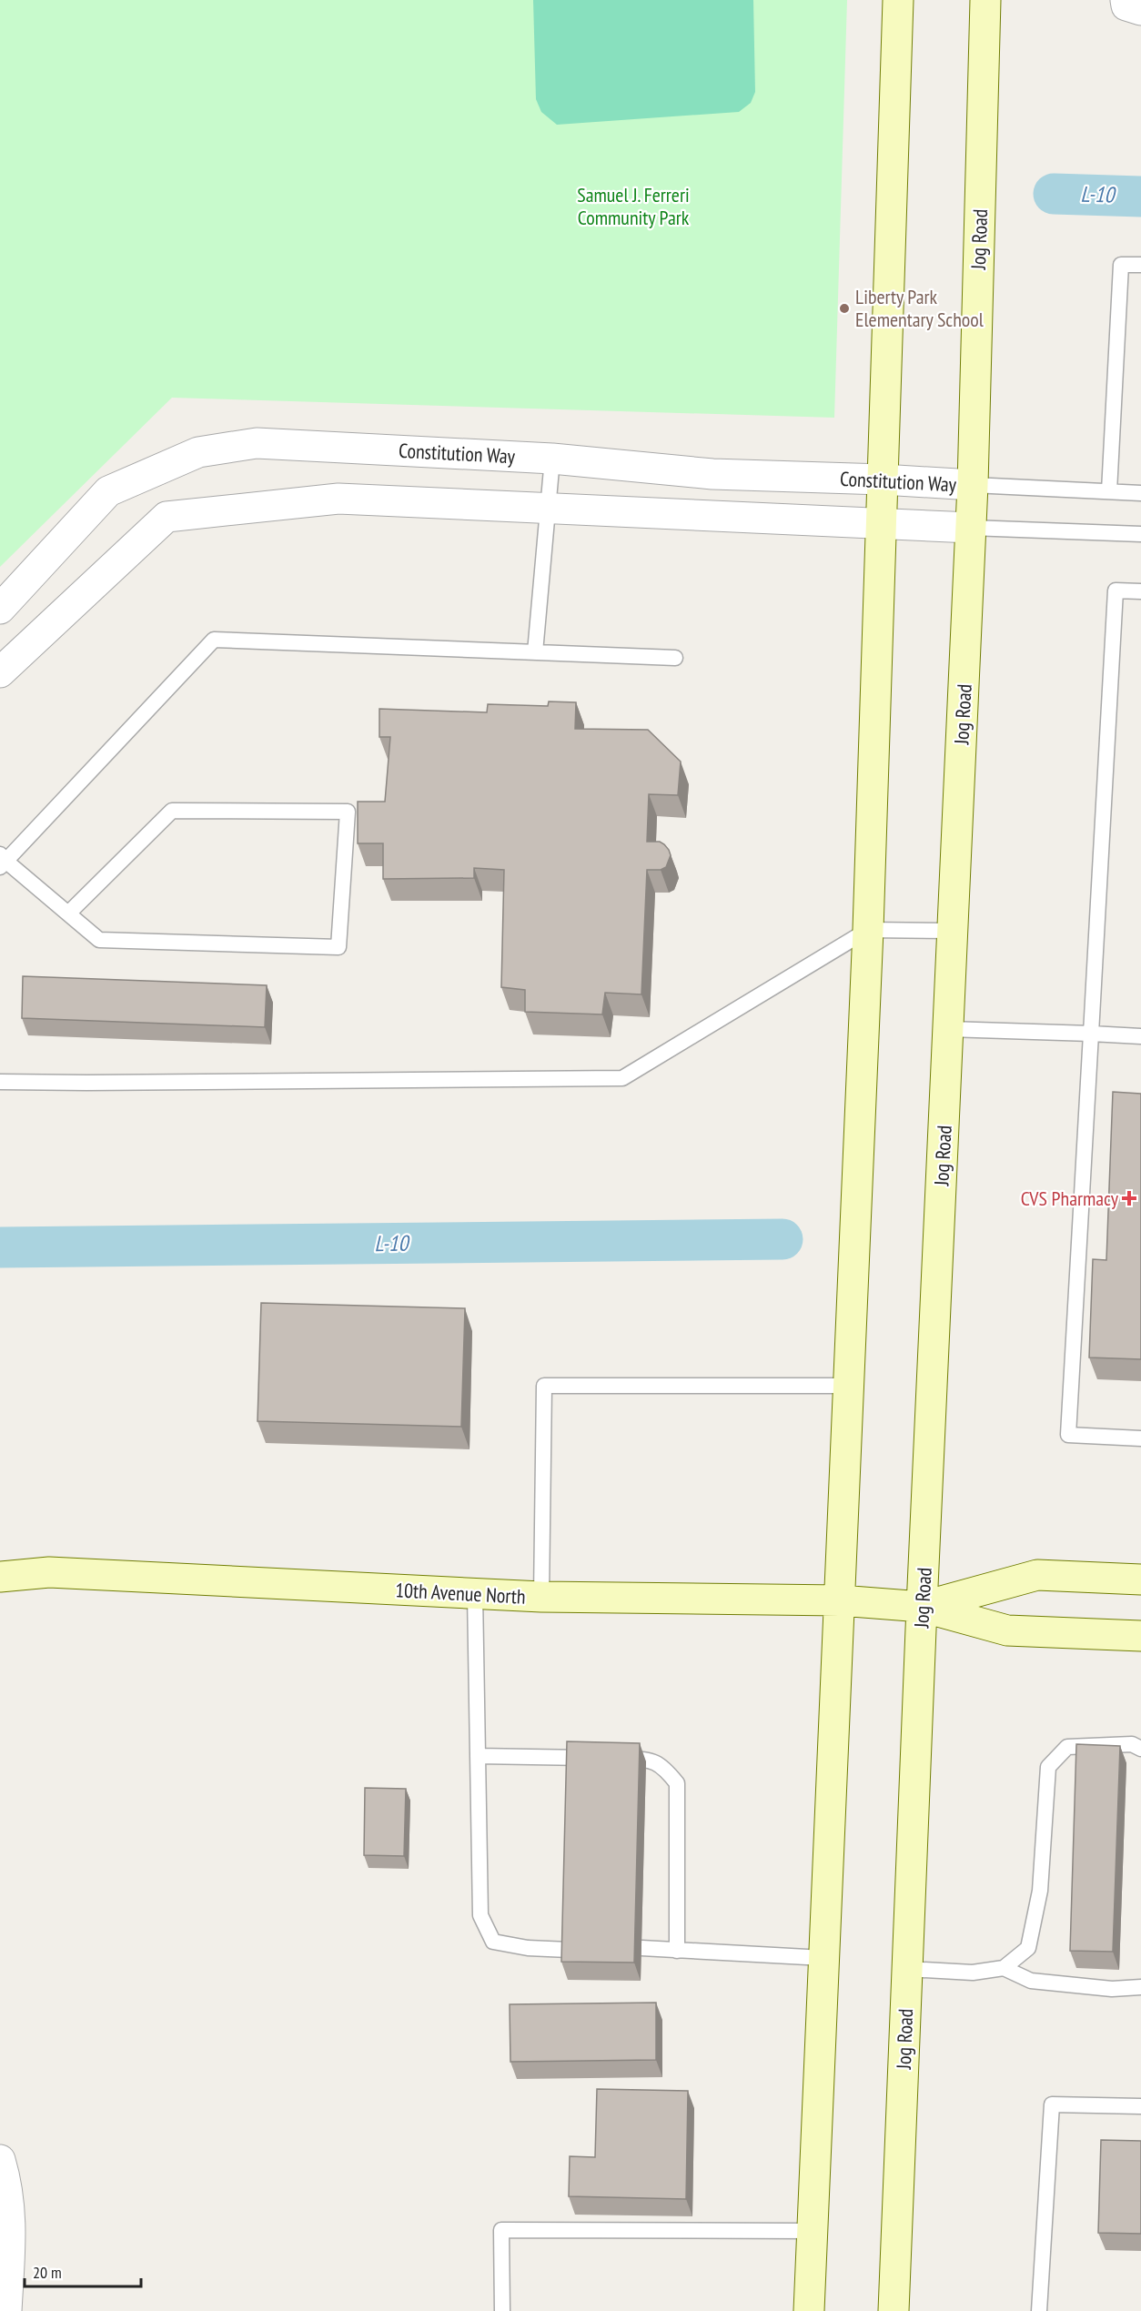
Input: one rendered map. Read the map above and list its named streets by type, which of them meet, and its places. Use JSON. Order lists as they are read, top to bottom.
{
  "streets": {
    "main road": ["Jog Road", "10th Avenue North"],
    "street": ["Constitution Way"]
  },
  "crossings": [
    ["Jog Road", "Constitution Way"],
    ["Jog Road", "10th Avenue North"]
  ],
  "water": ["L-10"],
  "parks": ["Samuel J. Ferreri Community Park"],
  "places": {
    "other": ["Liberty Park Elementary School"],
    "health": ["CVS Pharmacy"]
  },
  "scale_bar": "20 m"
}
